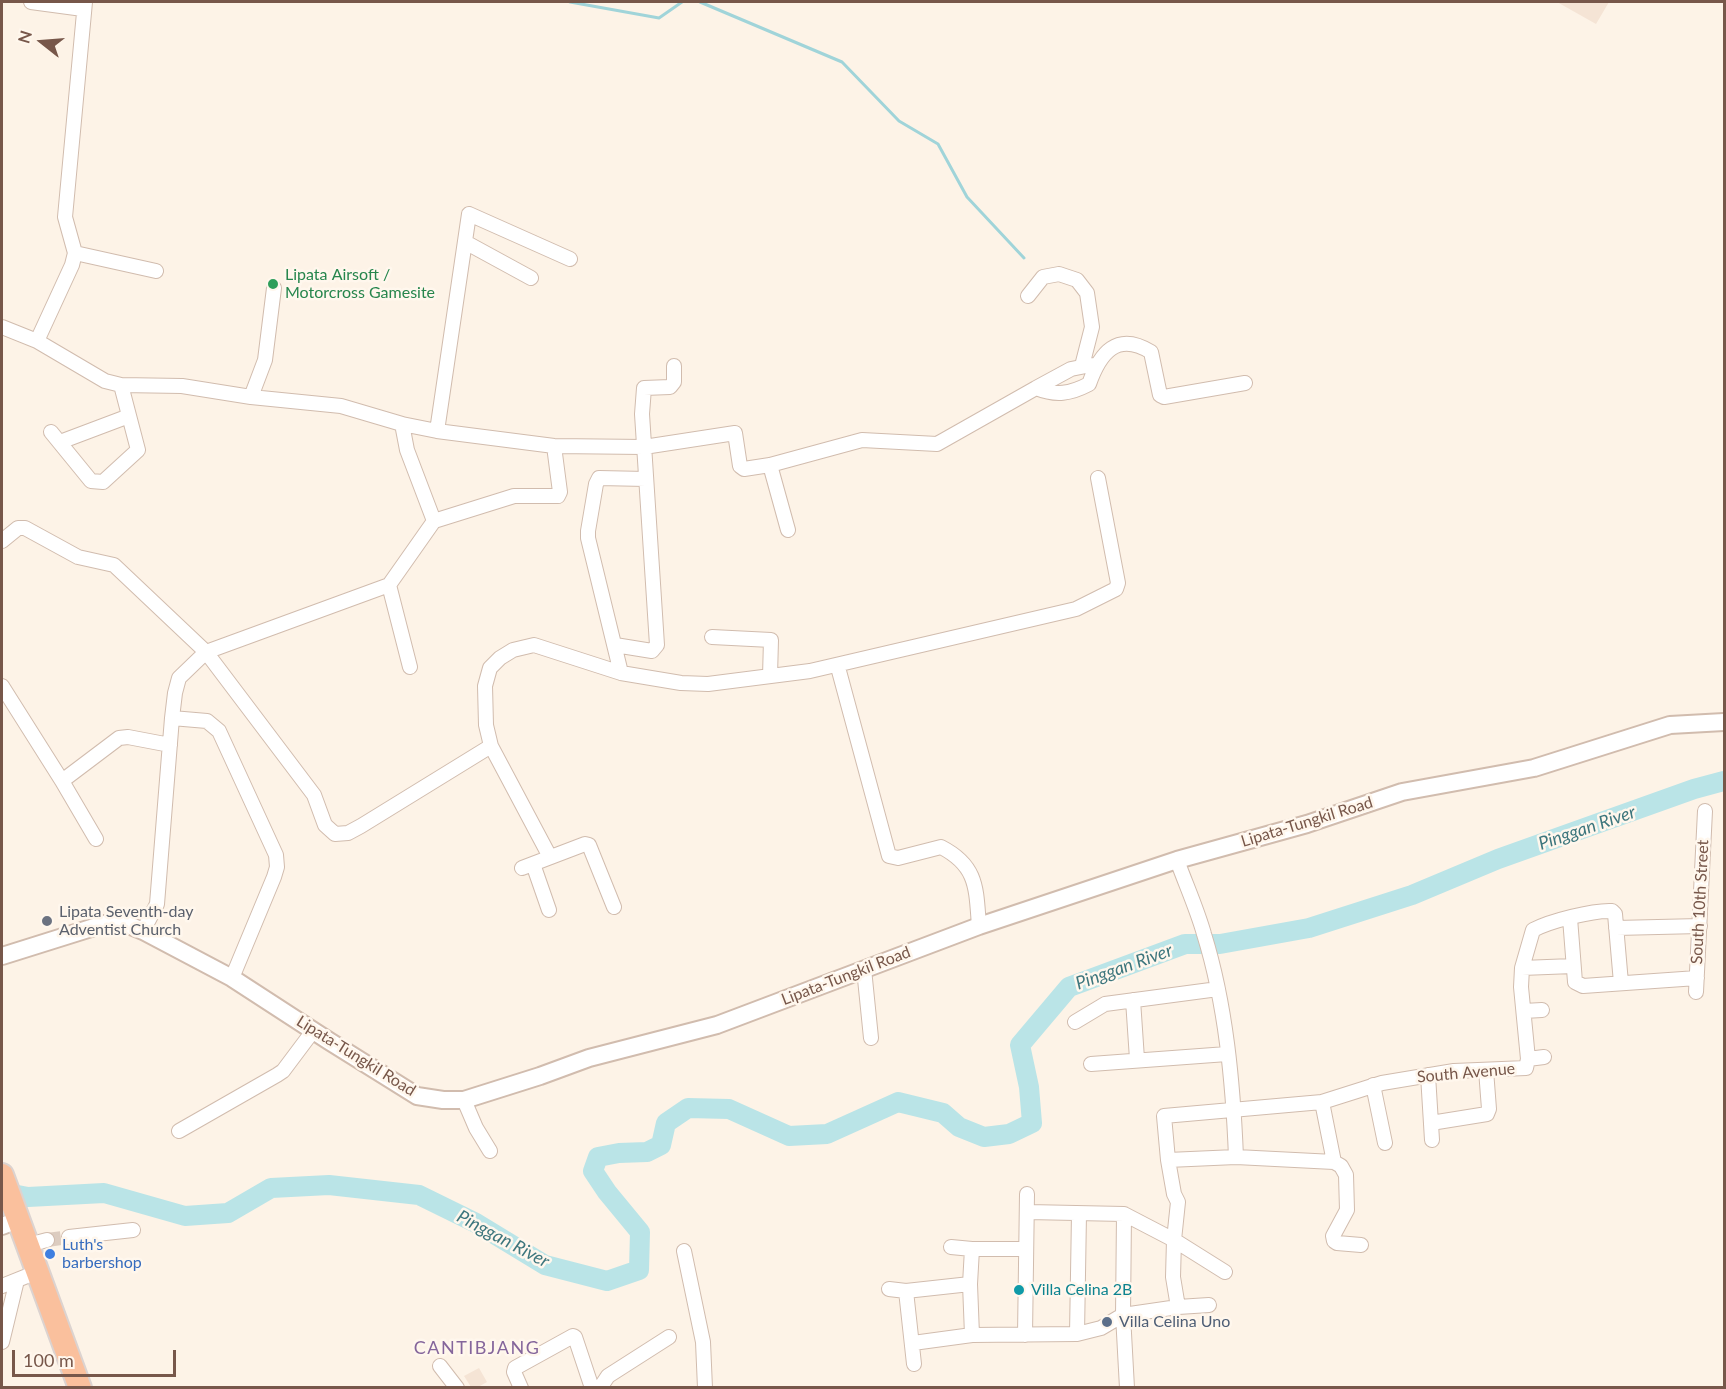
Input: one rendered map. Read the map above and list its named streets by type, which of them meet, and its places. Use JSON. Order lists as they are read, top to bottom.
{
  "streets": {
    "street": ["Lipata-Tungkil Road", "South 10th Street", "South Avenue"]
  },
  "districts": ["CANTIBJANG"],
  "water": ["Pinggan River"],
  "places": [
    "Lipata Airsoft / Motorcross Gamesite",
    "Lipata Seventh-day Adventist Church",
    "Luth's barbershop",
    "Villa Celina 2B",
    "Villa Celina Uno"
  ],
  "scale_bar": "100 m",
  "north": "left"
}
